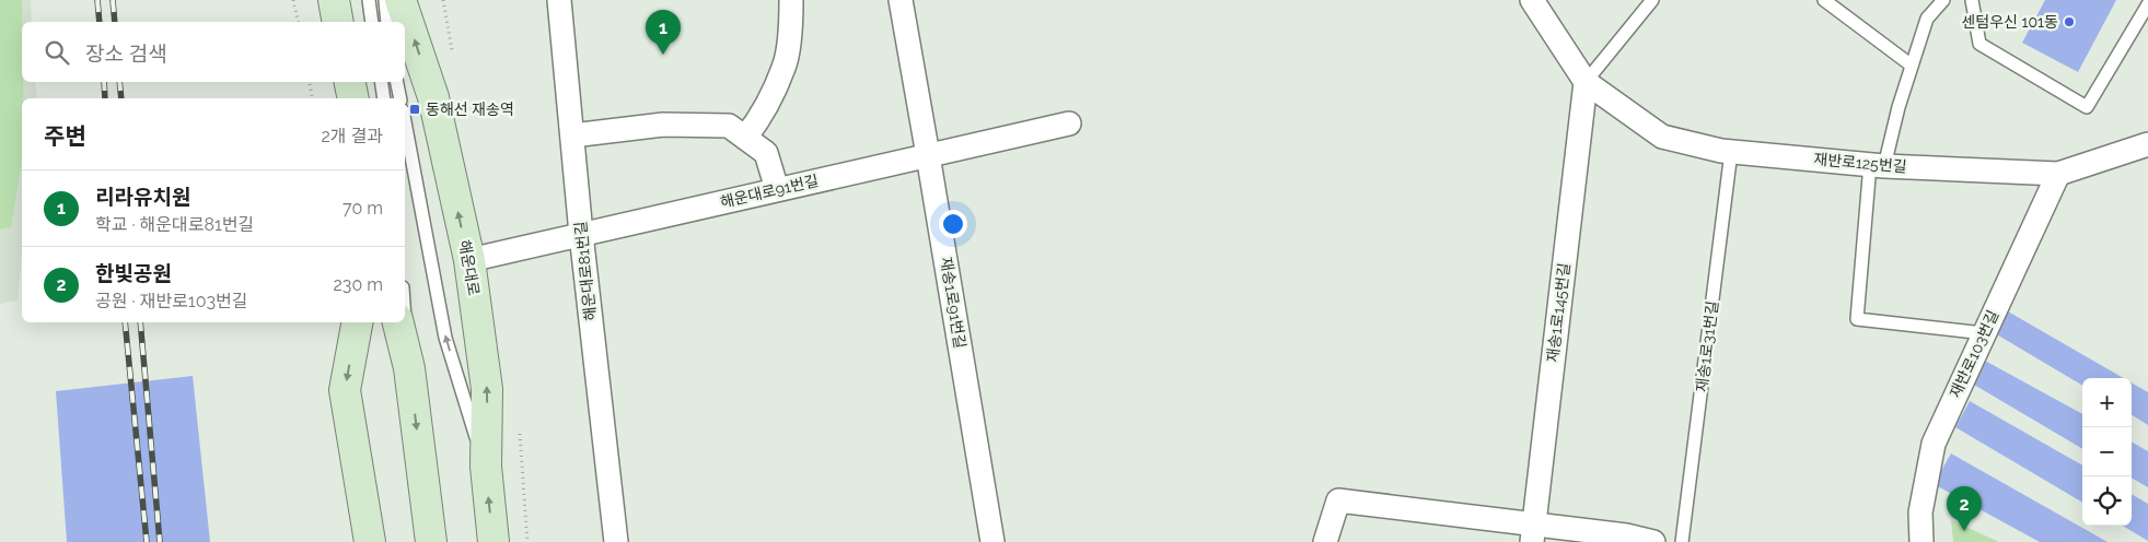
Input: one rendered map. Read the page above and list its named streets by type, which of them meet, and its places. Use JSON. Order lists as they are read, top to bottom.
{
  "streets": {
    "main road": ["해운대로"],
    "street": [
      "재반로125번길",
      "해운대로91번길",
      "해운대로81번길",
      "재송1로91번길",
      "재송1로145번길",
      "재반로103번길"
    ],
    "lane": ["재송1로31번길"]
  },
  "crossings": [
    ["재반로125번길", "재송1로145번길"],
    ["재반로125번길", "재송1로31번길"],
    ["재반로125번길", "재반로103번길"],
    ["해운대로91번길", "해운대로"],
    ["해운대로91번길", "해운대로81번길"],
    ["해운대로91번길", "재송1로91번길"]
  ],
  "places": {
    "other": ["센텀우신 101동"],
    "transit": ["동해선 재송역"]
  },
  "page": {
    "pins": ["1", "2"],
    "search": "장소 검색",
    "heading": ["주변", "2개 결과"],
    "list": [
      {
        "mark": "1",
        "name": "리라유치원",
        "note": "학교 · 해운대로81번길",
        "value": "70 m"
      },
      {
        "mark": "2",
        "name": "한빛공원",
        "note": "공원 · 재반로103번길",
        "value": "230 m"
      }
    ],
    "map_buttons": ["+", "−"]
  }
}
